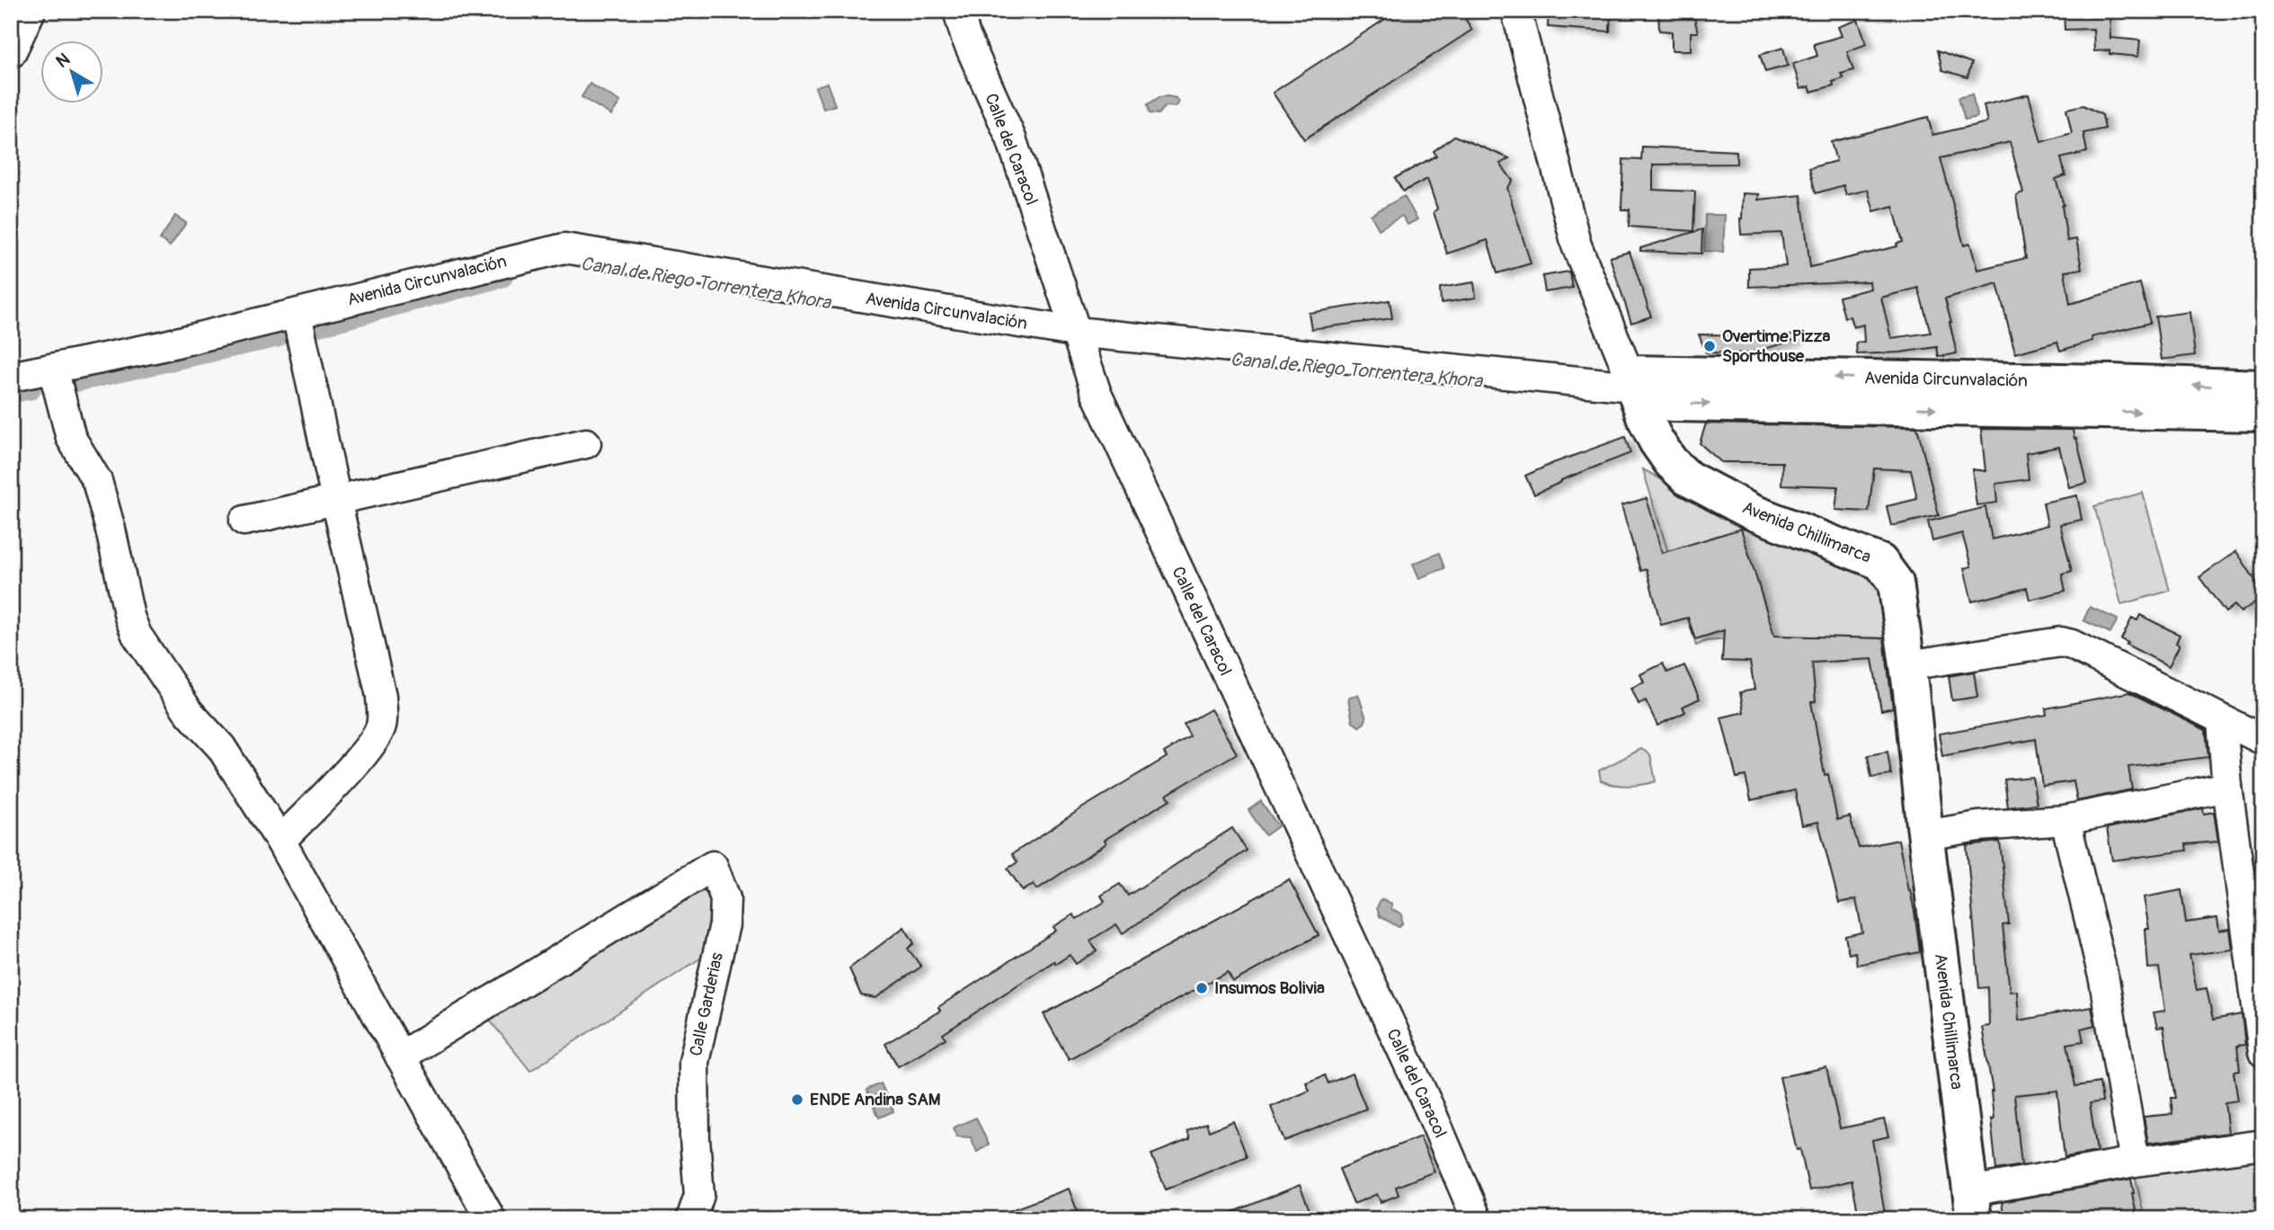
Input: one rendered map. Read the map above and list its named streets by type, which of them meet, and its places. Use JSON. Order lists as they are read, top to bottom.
{
  "streets": {
    "main road": ["Avenida Circunvalación", "Avenida Chillimarca"],
    "street": ["Calle del Caracol", "Calle Garderias"]
  },
  "crossings": [
    ["Calle del Caracol", "Avenida Circunvalación"],
    ["Avenida Circunvalación", "Avenida Chillimarca"]
  ],
  "water": ["Canal de Riego Torrentera Khora"],
  "places": ["Overtime Pizza Sporthouse", "Insumos Bolivia", "ENDE Andina SAM"],
  "north": "top left"
}
